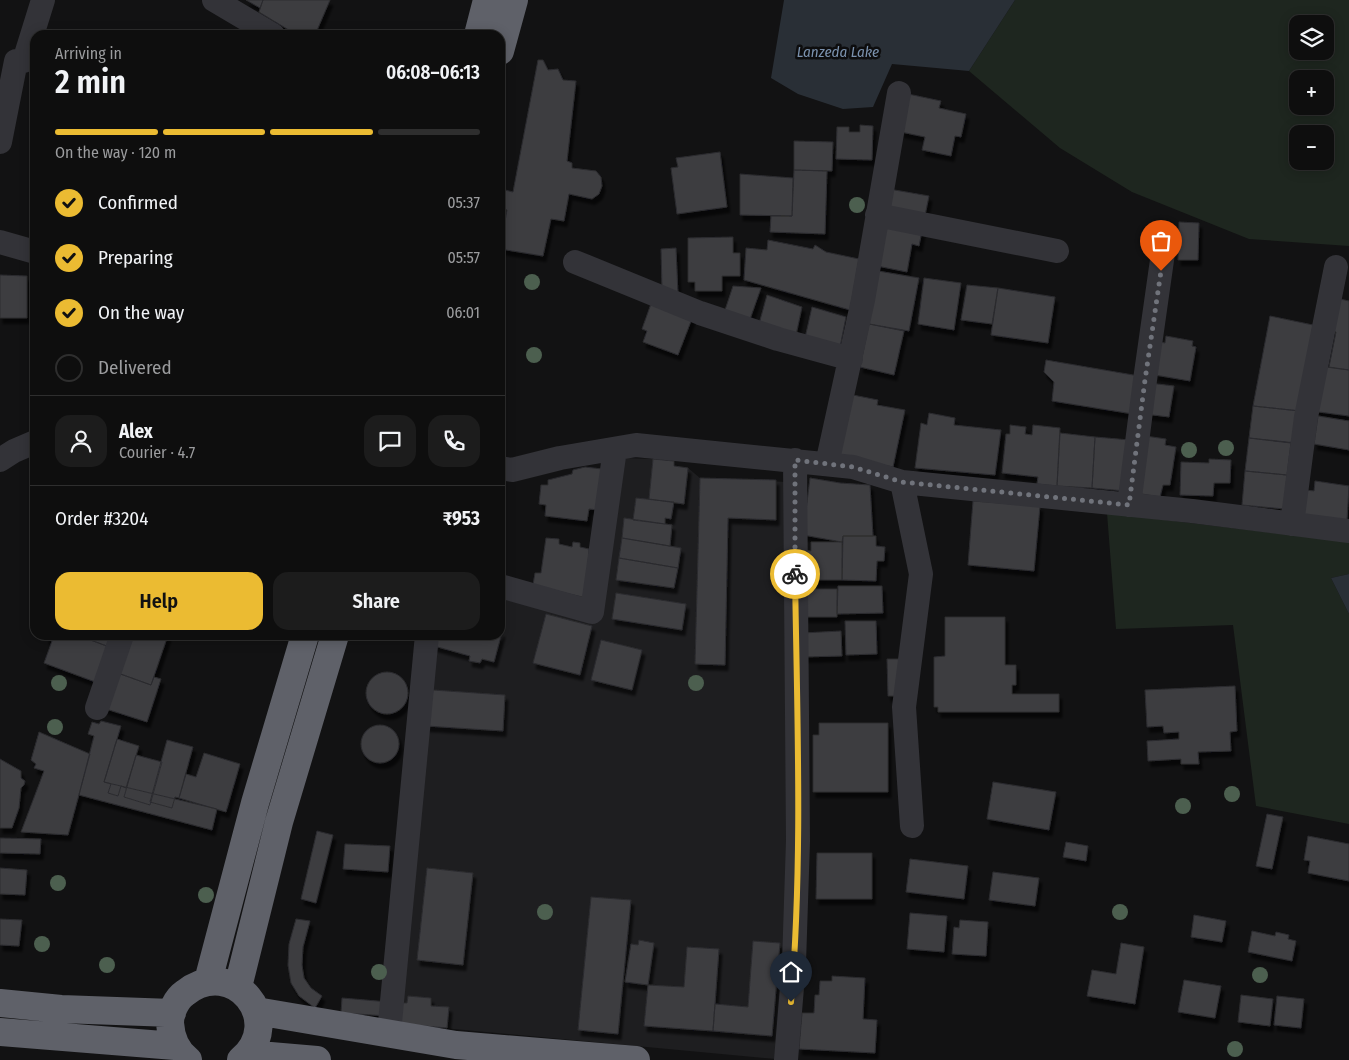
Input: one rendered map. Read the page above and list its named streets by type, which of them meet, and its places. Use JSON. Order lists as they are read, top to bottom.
{
  "water": ["Lanzeda Lake"],
  "page": {
    "map_buttons": ["+", "−"],
    "heading": ["2 min", "Arriving in", "06:08–06:13"],
    "panel": [
      "Alex",
      "Courier · 4.7",
      "Order #3204",
      "₹953"
    ],
    "bar": "On the way · 120 m",
    "list": [
      ["Confirmed", "05:37"],
      ["Preparing", "05:57"],
      ["On the way", "06:01"],
      "Delivered"
    ],
    "buttons": ["Help", "Share"]
  }
}
